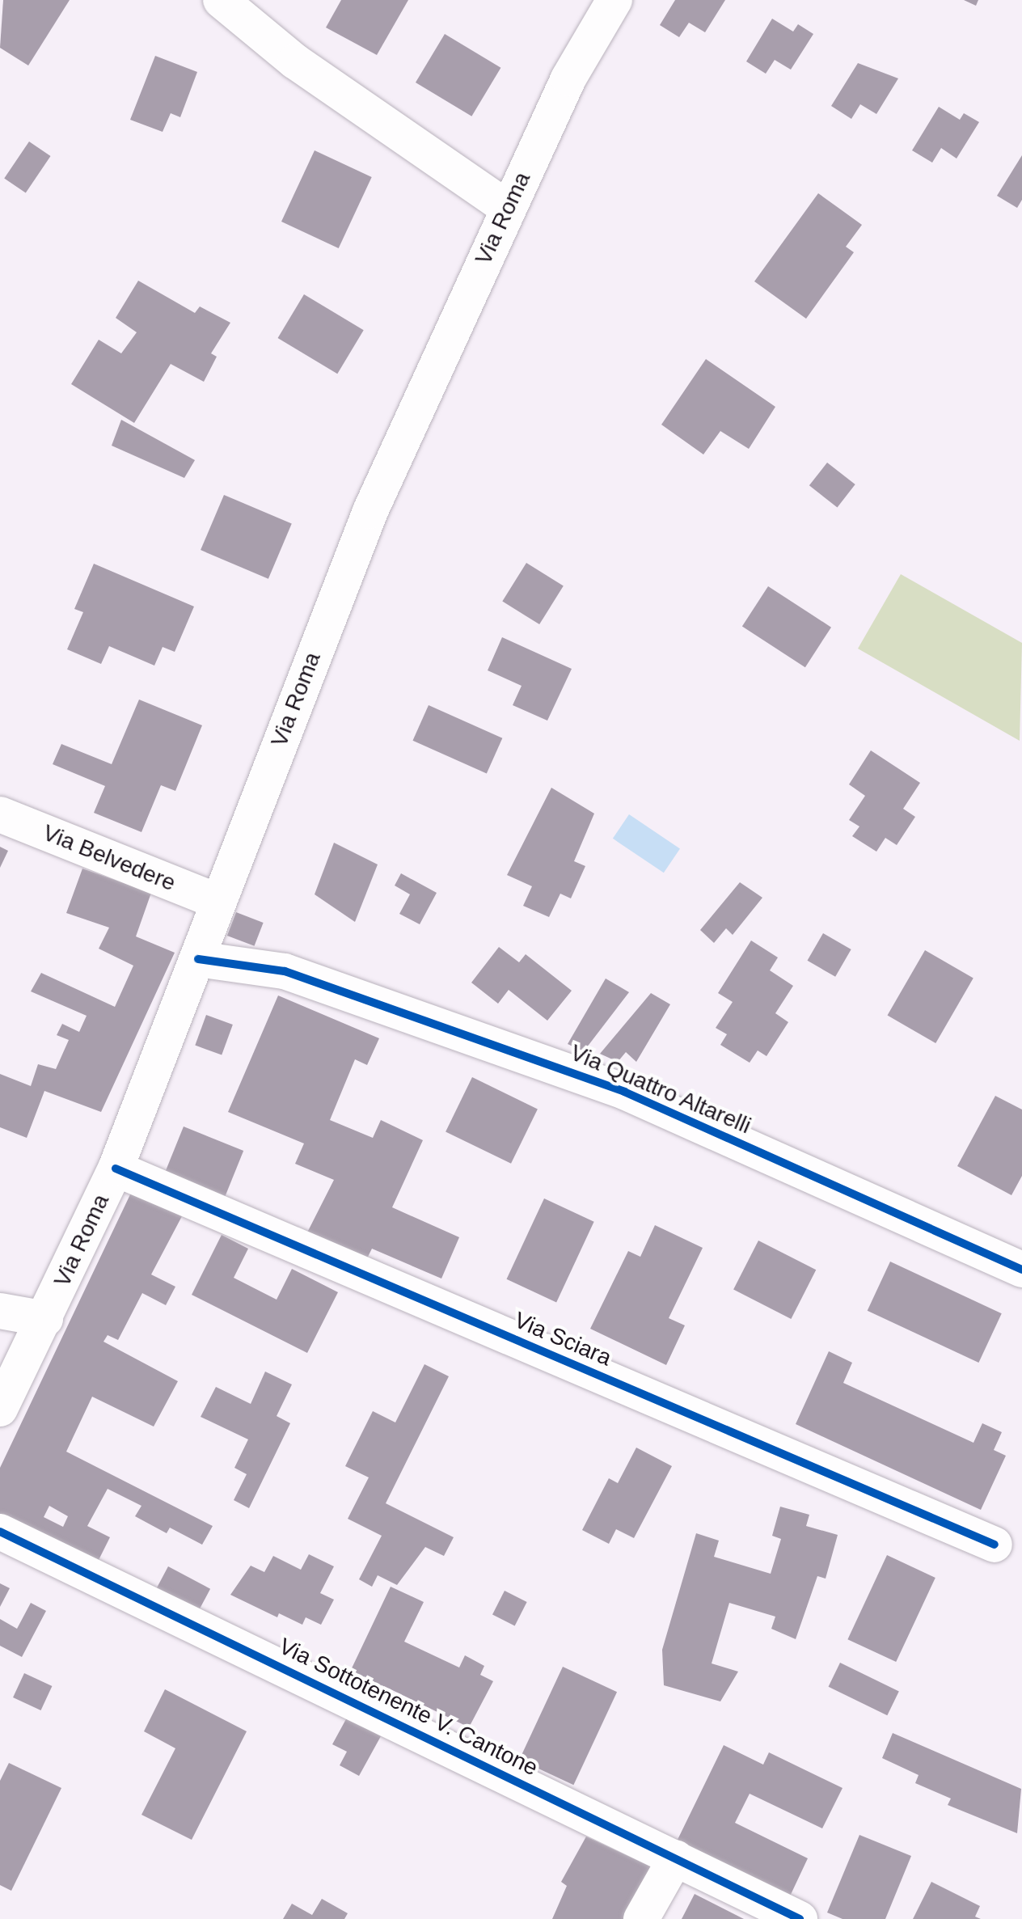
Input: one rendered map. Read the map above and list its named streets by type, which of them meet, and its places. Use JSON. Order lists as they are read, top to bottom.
{
  "streets": {
    "street": [
      "Via Roma",
      "Via Belvedere",
      "Via Quattro Altarelli",
      "Via Sciara",
      "Via Sottotenente V. Cantone"
    ]
  },
  "crossings": [
    ["Via Roma", "Via Belvedere"],
    ["Via Roma", "Via Quattro Altarelli"],
    ["Via Roma", "Via Sciara"]
  ]
}
